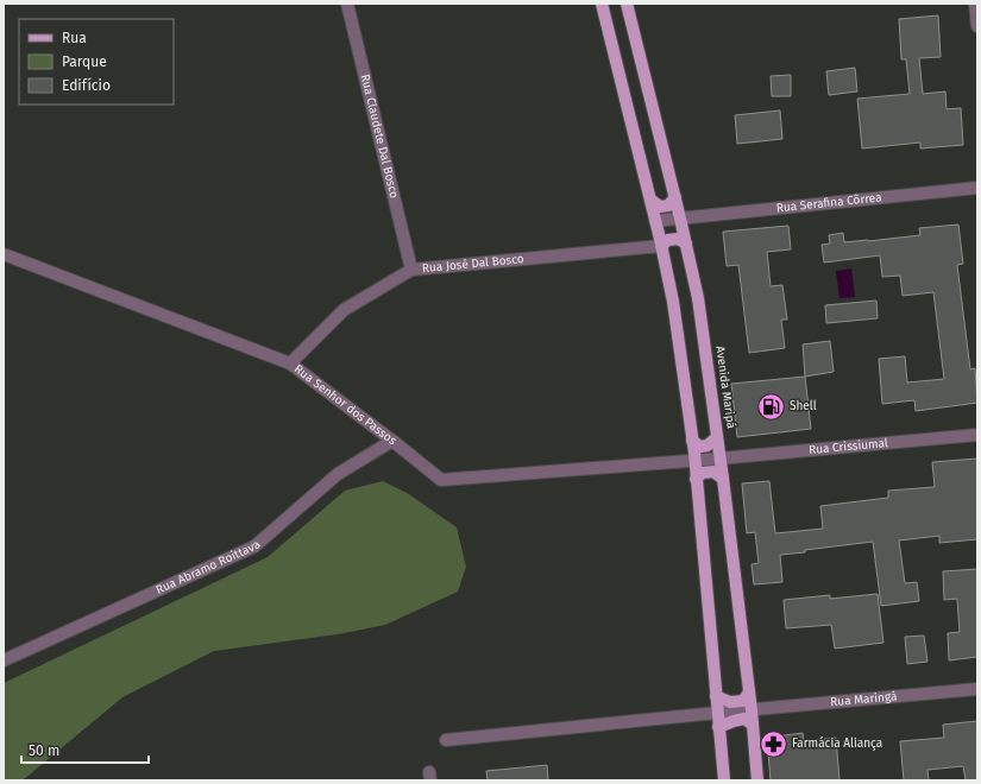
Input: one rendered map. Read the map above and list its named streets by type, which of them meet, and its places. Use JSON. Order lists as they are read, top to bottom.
{
  "streets": {
    "main road": ["Avenida Maripá"],
    "street": [
      "Rua Claudete Dal Bosco",
      "Rua Serafina Côrrea",
      "Rua José Dal Bosco",
      "Rua Senhor dos Passos",
      "Rua Crissiumal",
      "Rua Abramo Roittava",
      "Rua Maringá"
    ]
  },
  "crossings": [
    ["Rua Claudete Dal Bosco", "Rua José Dal Bosco"],
    ["Rua Serafina Côrrea", "Avenida Maripá"],
    ["Rua José Dal Bosco", "Rua Senhor dos Passos"],
    ["Avenida Maripá", "Rua Crissiumal"],
    ["Avenida Maripá", "Rua Maringá"],
    ["Rua Senhor dos Passos", "Rua Crissiumal"],
    ["Rua Senhor dos Passos", "Rua Abramo Roittava"]
  ],
  "places": {
    "fuel station": ["Shell"],
    "pharmacy": ["Farmácia Aliança"]
  },
  "legend": ["Rua", "Parque", "Edifício"],
  "scale_bar": "50 m"
}
